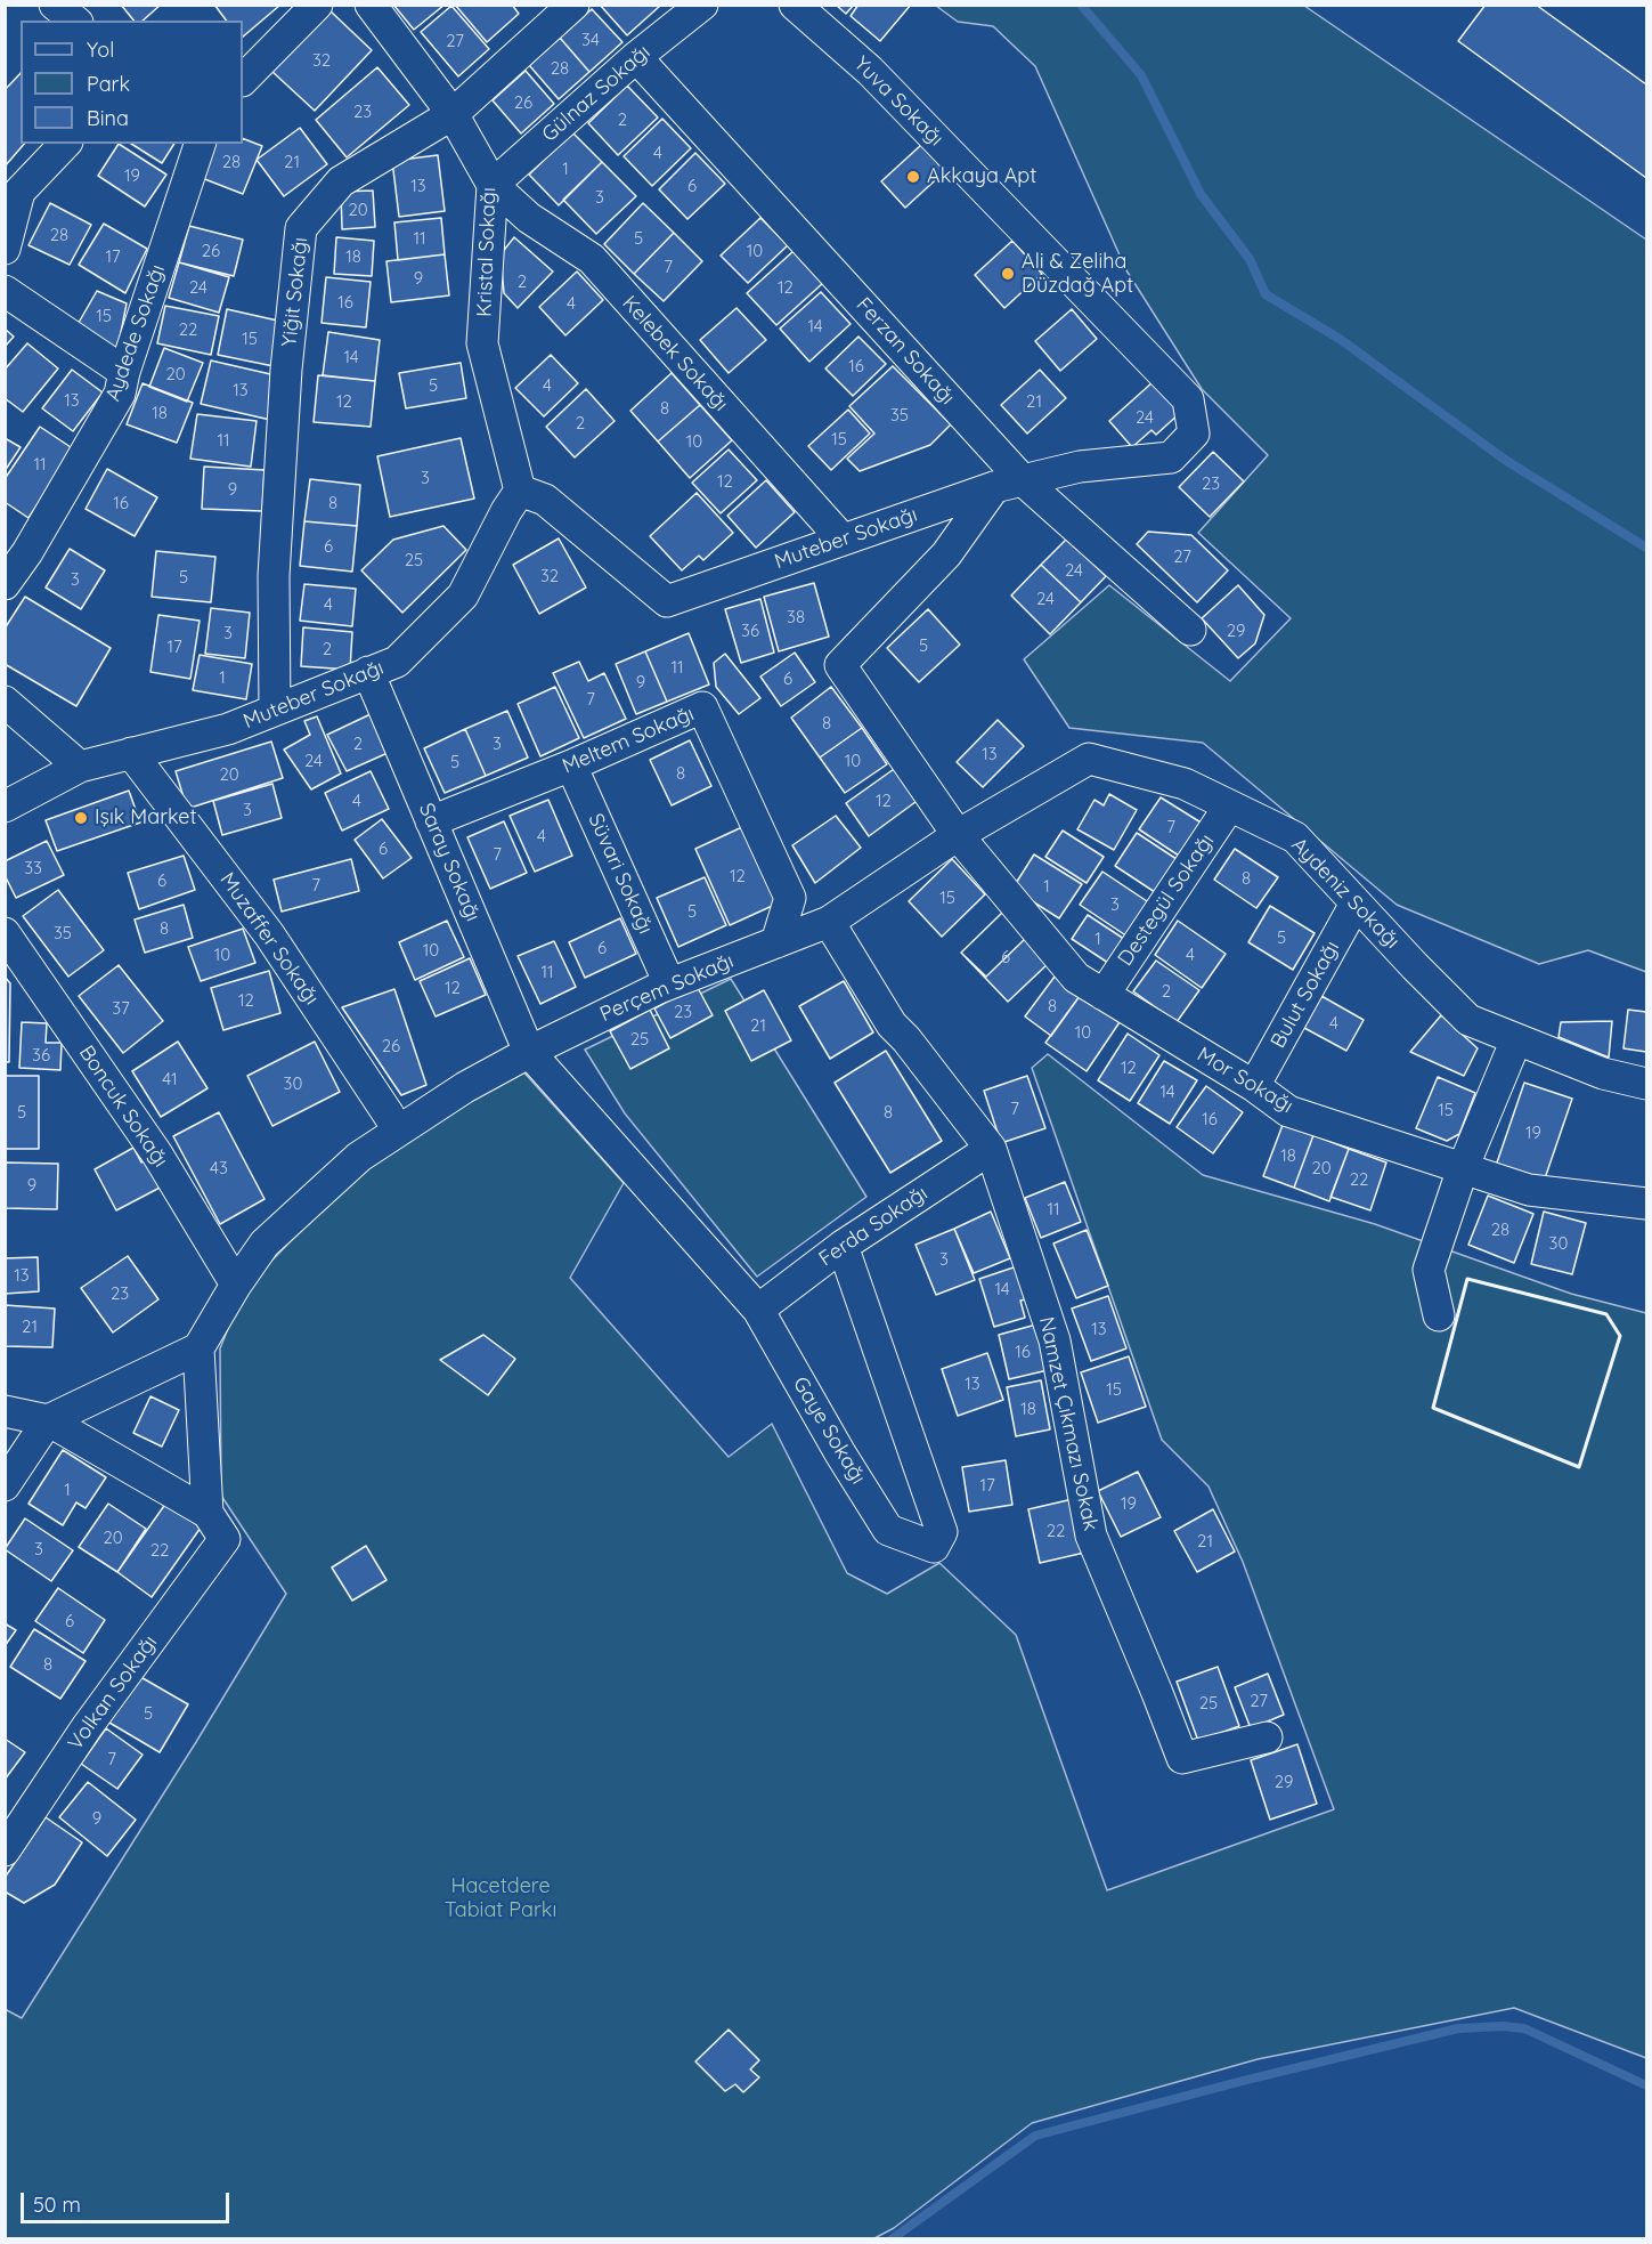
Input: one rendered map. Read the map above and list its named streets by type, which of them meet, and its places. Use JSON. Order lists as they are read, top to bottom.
{
  "streets": {
    "street": [
      "Gülnaz Sokağı",
      "Yuva Sokağı",
      "Kristal Sokağı",
      "Yiğit Sokağı",
      "Aydede Sokağı",
      "Ferzan Sokağı",
      "Kelebek Sokağı",
      "Muteber Sokağı",
      "Meltem Sokağı",
      "Saray Sokağı",
      "Süvari Sokağı",
      "Aydeniz Sokağı",
      "Destegül Sokağı",
      "Muzaffer Sokağı",
      "Perçem Sokağı",
      "Bulut Sokağı",
      "Mor Sokağı",
      "Boncuk Sokağı",
      "Ferda Sokağı",
      "Namzet Çıkmazı Sokak",
      "Gaye Sokağı",
      "Volkan Sokağı"
    ]
  },
  "crossings": [
    ["Gülnaz Sokağı", "Kristal Sokağı"],
    ["Gülnaz Sokağı", "Ferzan Sokağı"],
    ["Gülnaz Sokağı", "Kelebek Sokağı"],
    ["Yuva Sokağı", "Ferzan Sokağı"],
    ["Yuva Sokağı", "Muteber Sokağı"],
    ["Kristal Sokağı", "Yiğit Sokağı"],
    ["Kristal Sokağı", "Kelebek Sokağı"],
    ["Kristal Sokağı", "Muteber Sokağı"],
    ["Yiğit Sokağı", "Muteber Sokağı"],
    ["Ferzan Sokağı", "Muteber Sokağı"],
    ["Kelebek Sokağı", "Muteber Sokağı"],
    ["Muteber Sokağı", "Saray Sokağı"],
    ["Muteber Sokağı", "Muzaffer Sokağı"],
    ["Meltem Sokağı", "Saray Sokağı"],
    ["Meltem Sokağı", "Süvari Sokağı"],
    ["Meltem Sokağı", "Perçem Sokağı"],
    ["Saray Sokağı", "Perçem Sokağı"],
    ["Saray Sokağı", "Gaye Sokağı"],
    ["Süvari Sokağı", "Perçem Sokağı"],
    ["Aydeniz Sokağı", "Destegül Sokağı"],
    ["Aydeniz Sokağı", "Perçem Sokağı"],
    ["Aydeniz Sokağı", "Bulut Sokağı"],
    ["Aydeniz Sokağı", "Mor Sokağı"],
    ["Destegül Sokağı", "Mor Sokağı"],
    ["Muzaffer Sokağı", "Perçem Sokağı"],
    ["Perçem Sokağı", "Mor Sokağı"],
    ["Perçem Sokağı", "Boncuk Sokağı"],
    ["Perçem Sokağı", "Namzet Çıkmazı Sokak"],
    ["Perçem Sokağı", "Gaye Sokağı"],
    ["Bulut Sokağı", "Mor Sokağı"],
    ["Ferda Sokağı", "Namzet Çıkmazı Sokak"],
    ["Ferda Sokağı", "Gaye Sokağı"]
  ],
  "parks": ["Hacetdere Tabiat Parkı"],
  "places": ["Akkaya Apt", "Ali & Zeliha Düzdağ Apt", "Işık Market"],
  "house_numbers": [
    "34",
    "27",
    "32",
    "28",
    "26",
    "23",
    "2",
    "4",
    "28",
    "21",
    "1",
    "19",
    "13",
    "6",
    "3",
    "20",
    "28",
    "11",
    "5",
    "26",
    "10",
    "17",
    "18",
    "7",
    "9",
    "2",
    "24",
    "12",
    "16",
    "4",
    "15",
    "14",
    "22",
    "15",
    "14",
    "16",
    "20",
    "5",
    "4",
    "13",
    "13",
    "12",
    "21",
    "8",
    "18",
    "35",
    "24",
    "2",
    "15",
    "11",
    "10",
    "11",
    "3",
    "12",
    "23",
    "9",
    "16",
    "8",
    "6",
    "27",
    "25",
    "24",
    "32",
    "5",
    "3",
    "24",
    "4",
    "38",
    "36",
    "29",
    "3",
    "5",
    "17",
    "2",
    "11",
    "1",
    "6",
    "9",
    "7",
    "8",
    "2",
    "3",
    "13",
    "24",
    "10",
    "5",
    "8",
    "20",
    "4",
    "12",
    "3",
    "7",
    "4",
    "6",
    "7",
    "33",
    "12",
    "8",
    "6",
    "7",
    "1",
    "15",
    "3",
    "5",
    "8",
    "35",
    "5",
    "1",
    "6",
    "10",
    "10",
    "4",
    "6",
    "11",
    "12",
    "2",
    "12",
    "8",
    "37",
    "23",
    "4",
    "21",
    "10",
    "25",
    "26",
    "36",
    "12",
    "41",
    "30",
    "14",
    "7",
    "15",
    "5",
    "8",
    "16",
    "19",
    "18",
    "43",
    "20",
    "22",
    "9",
    "11",
    "28",
    "30",
    "3",
    "13",
    "14",
    "23",
    "21",
    "13",
    "16",
    "13",
    "15",
    "18",
    "17",
    "1",
    "19",
    "22",
    "20",
    "21",
    "3",
    "22",
    "6",
    "8",
    "27",
    "25",
    "5",
    "7",
    "29",
    "9"
  ],
  "legend": ["Yol", "Park", "Bina"],
  "scale_bar": "50 m"
}
